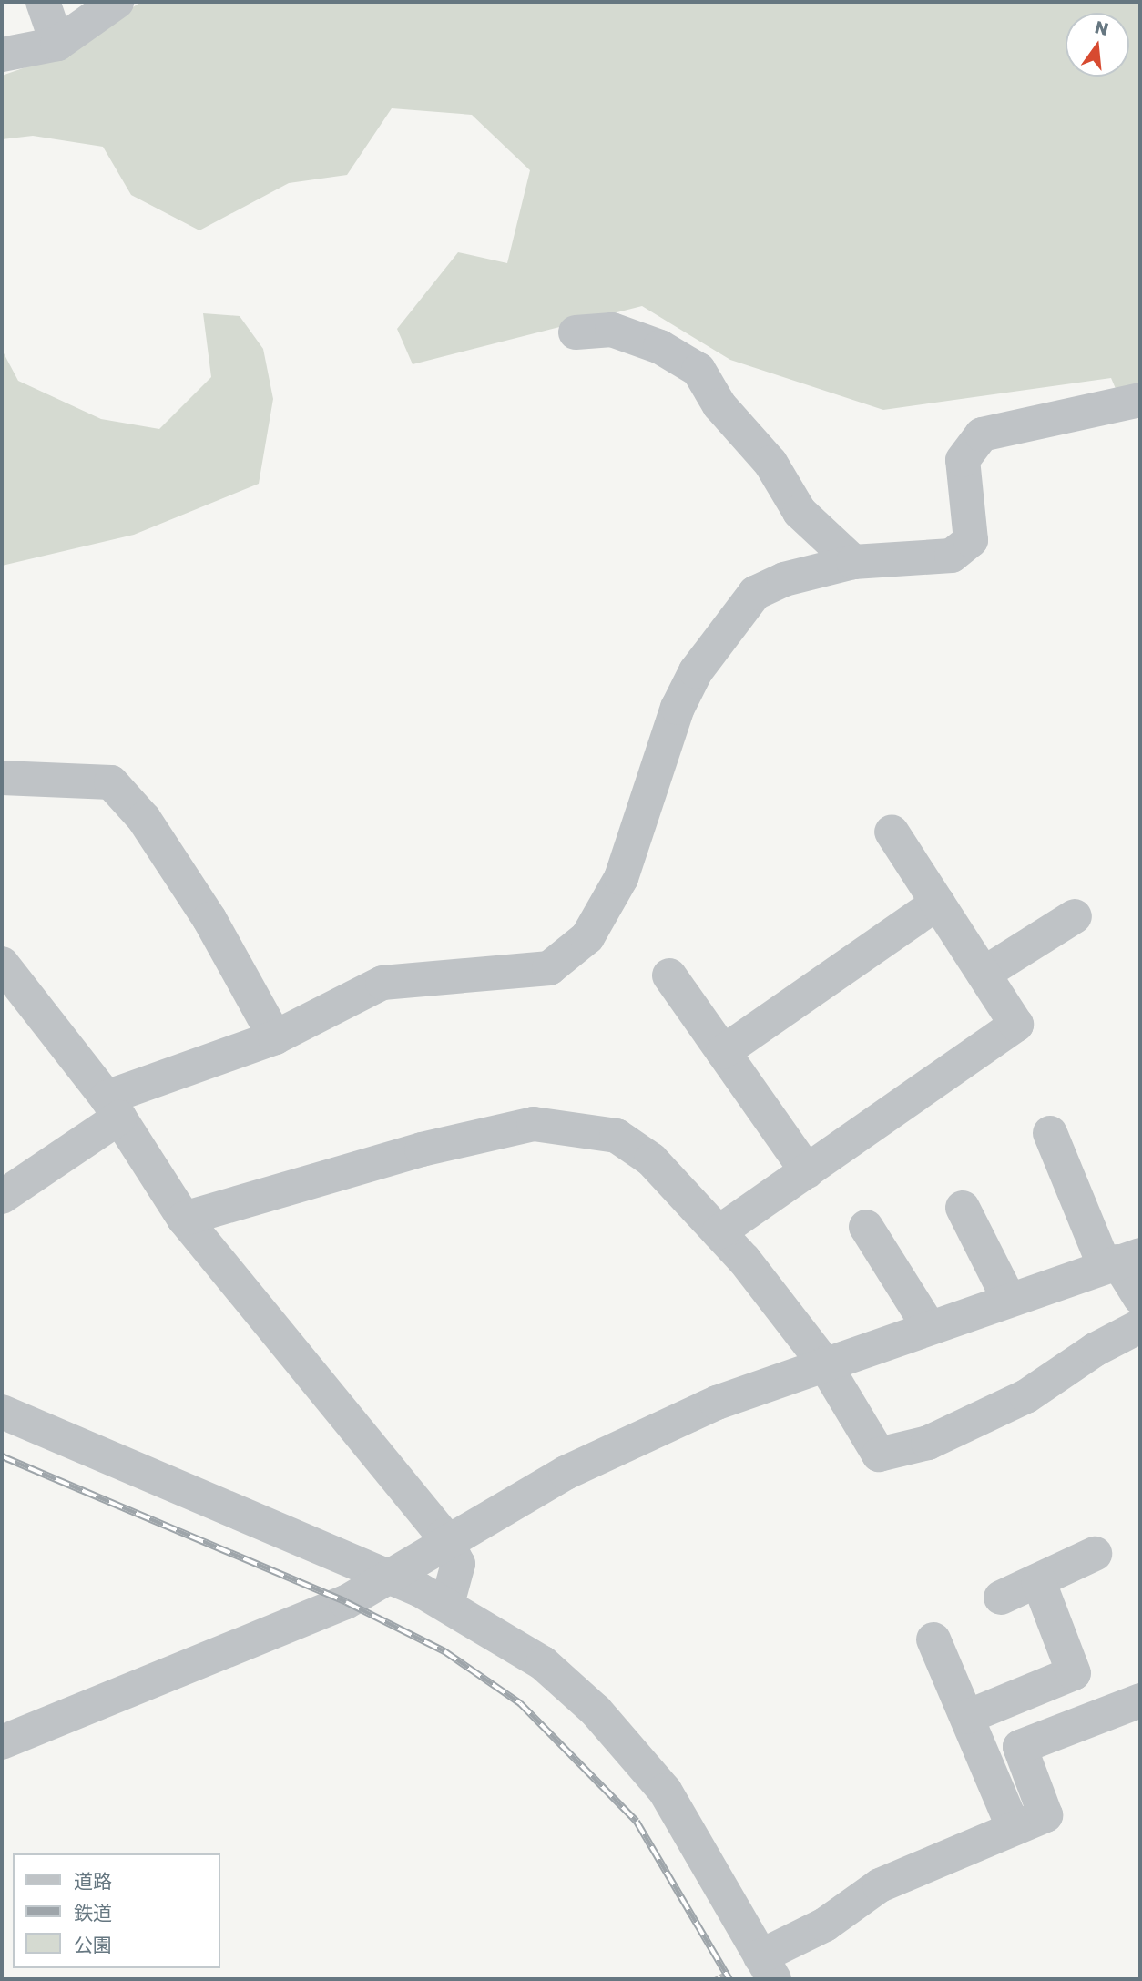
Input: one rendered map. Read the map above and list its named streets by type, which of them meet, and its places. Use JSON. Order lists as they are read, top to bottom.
{
  "legend": ["道路", "鉄道", "公園"],
  "north": "top"
}
